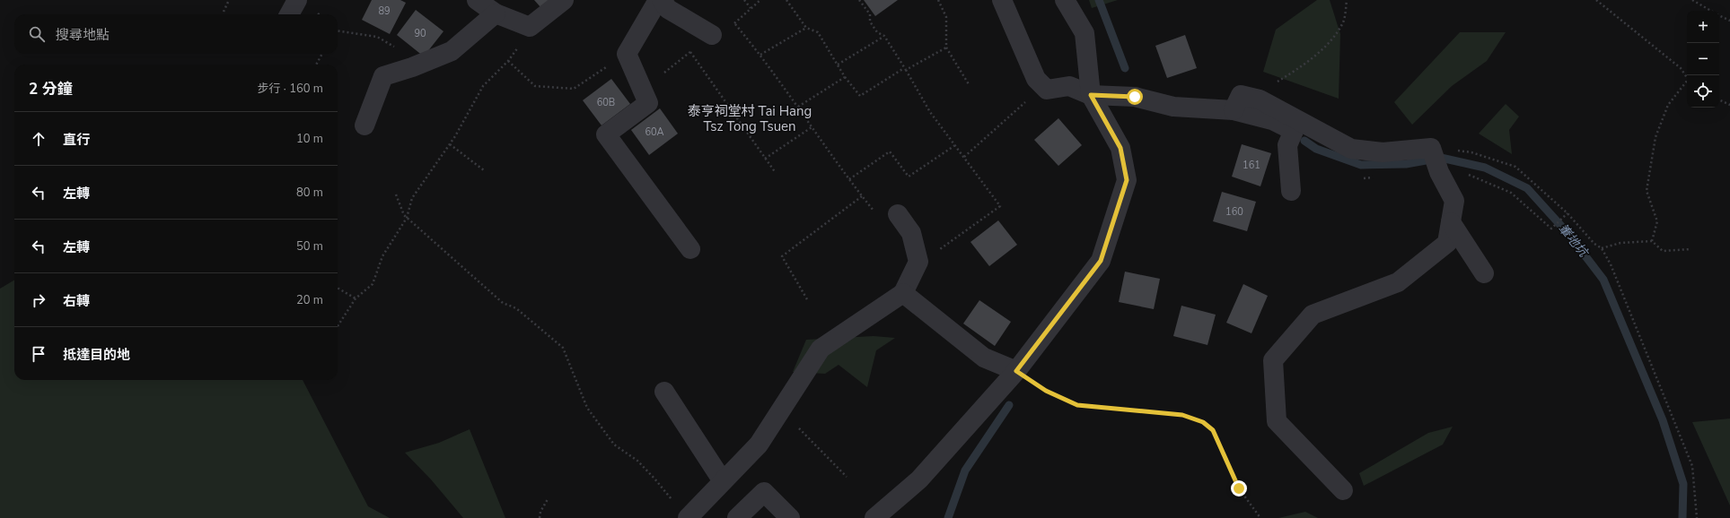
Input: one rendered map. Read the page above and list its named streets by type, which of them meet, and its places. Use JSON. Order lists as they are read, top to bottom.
{
  "districts": ["泰亨祠堂村 Tai Hang Tsz Tong Tsuen"],
  "water": ["輋地坑"],
  "house_numbers": [
    "89",
    "90",
    "60B",
    "60A",
    "161",
    "160"
  ],
  "page": {
    "map_buttons": ["+", "−"],
    "search": "搜尋地點",
    "heading": ["2 分鐘", "步行 · 160 m"],
    "list": [
      ["直行", "10 m"],
      ["左轉", "80 m"],
      ["左轉", "50 m"],
      ["右轉", "20 m"],
      "抵達目的地"
    ]
  }
}
